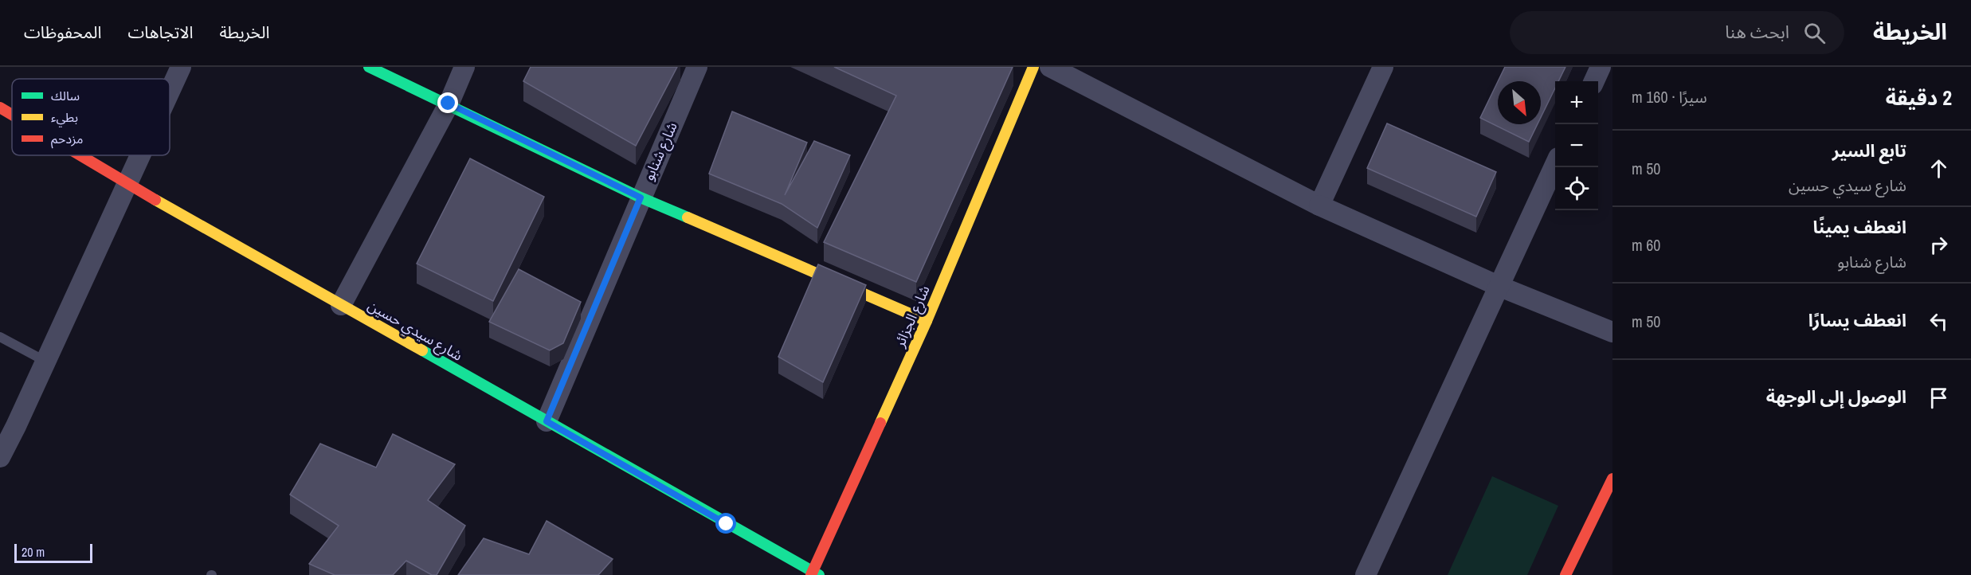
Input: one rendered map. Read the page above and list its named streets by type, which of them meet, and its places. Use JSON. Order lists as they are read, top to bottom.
{
  "streets": {
    "main road": ["شارع الجزائر", "شارع سيدي حسين"],
    "street": ["شارع شنابو"]
  },
  "crossings": [
    ["شارع شنابو", "شارع سيدي حسين"],
    ["شارع الجزائر", "شارع سيدي حسين"]
  ],
  "legend": ["سالك", "بطيء", "مزدحم"],
  "scale_bar": "20 m",
  "north": "bottom right",
  "page": {
    "header": "الخريطة",
    "search": "ابحث هنا",
    "nav": ["الخريطة", "الاتجاهات", "المحفوظات"],
    "heading": ["2 دقيقة", "سيرًا · 160 m"],
    "map_buttons": ["+", "−"],
    "list": [
      ["تابع السير", "شارع سيدي حسين", "50 m"],
      ["انعطف يمينًا", "شارع شنابو", "60 m"],
      ["انعطف يسارًا", "50 m"],
      "الوصول إلى الوجهة"
    ],
    "scale": "20 m"
  }
}
